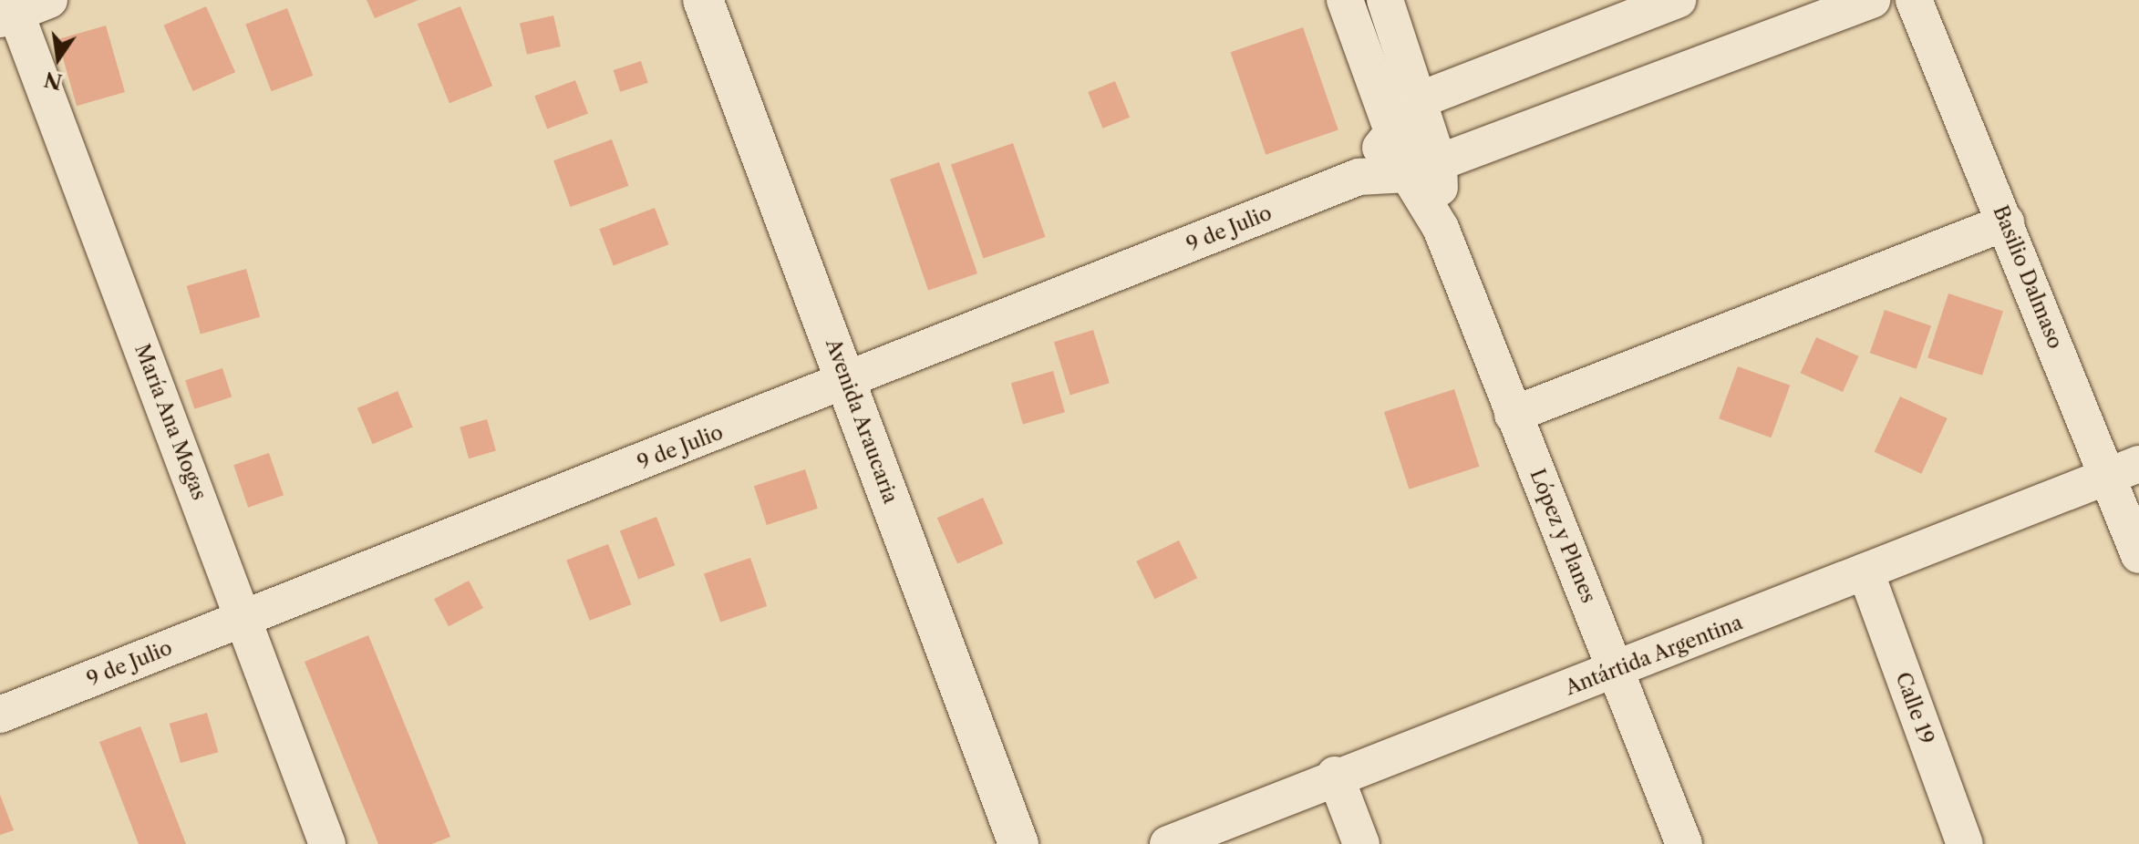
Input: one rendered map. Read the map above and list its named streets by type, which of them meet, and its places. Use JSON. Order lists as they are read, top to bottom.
{
  "streets": {
    "main road": ["Avenida Araucaria"],
    "street": [
      "9 de Julio",
      "Basilio Dalmaso",
      "María Ana Mogas",
      "López y Planes",
      "Antártida Argentina",
      "Calle 19"
    ]
  },
  "crossings": [
    ["9 de Julio", "Avenida Araucaria"],
    ["9 de Julio", "María Ana Mogas"],
    ["9 de Julio", "López y Planes"],
    ["Basilio Dalmaso", "Antártida Argentina"],
    ["López y Planes", "Antártida Argentina"],
    ["Antártida Argentina", "Calle 19"]
  ],
  "north": "bottom"
}
